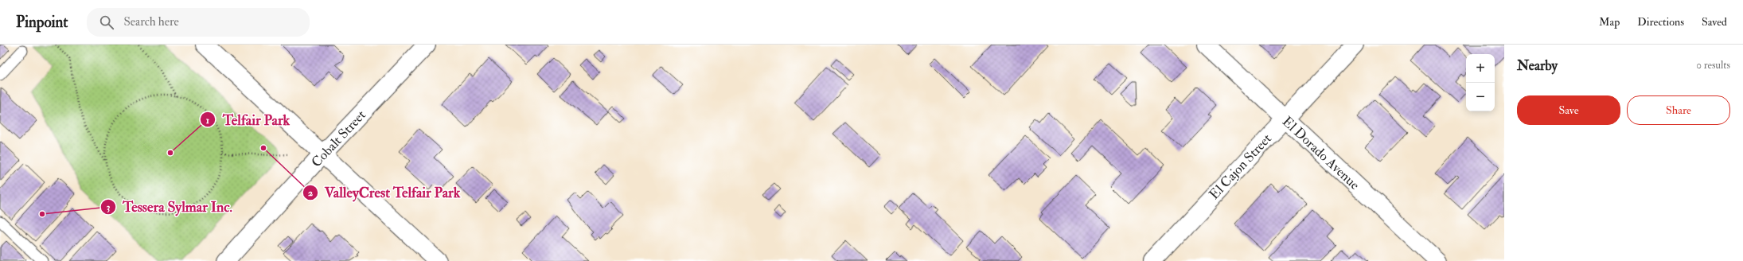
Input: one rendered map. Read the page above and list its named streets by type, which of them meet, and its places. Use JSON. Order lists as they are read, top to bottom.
{
  "streets": {
    "street": ["Cobalt Street", "El Dorado Avenue", "El Cajon Street"]
  },
  "crossings": [
    ["El Dorado Avenue", "El Cajon Street"]
  ],
  "places": ["ValleyCrest Telfair Park", "Telfair Park", "Tessera Sylmar Inc."],
  "page": {
    "header": "Pinpoint",
    "search": "Search here",
    "nav": ["Map", "Directions", "Saved"],
    "heading": ["Nearby", "0 results"],
    "map_buttons": ["+", "−"],
    "buttons": ["Save", "Share"]
  }
}
